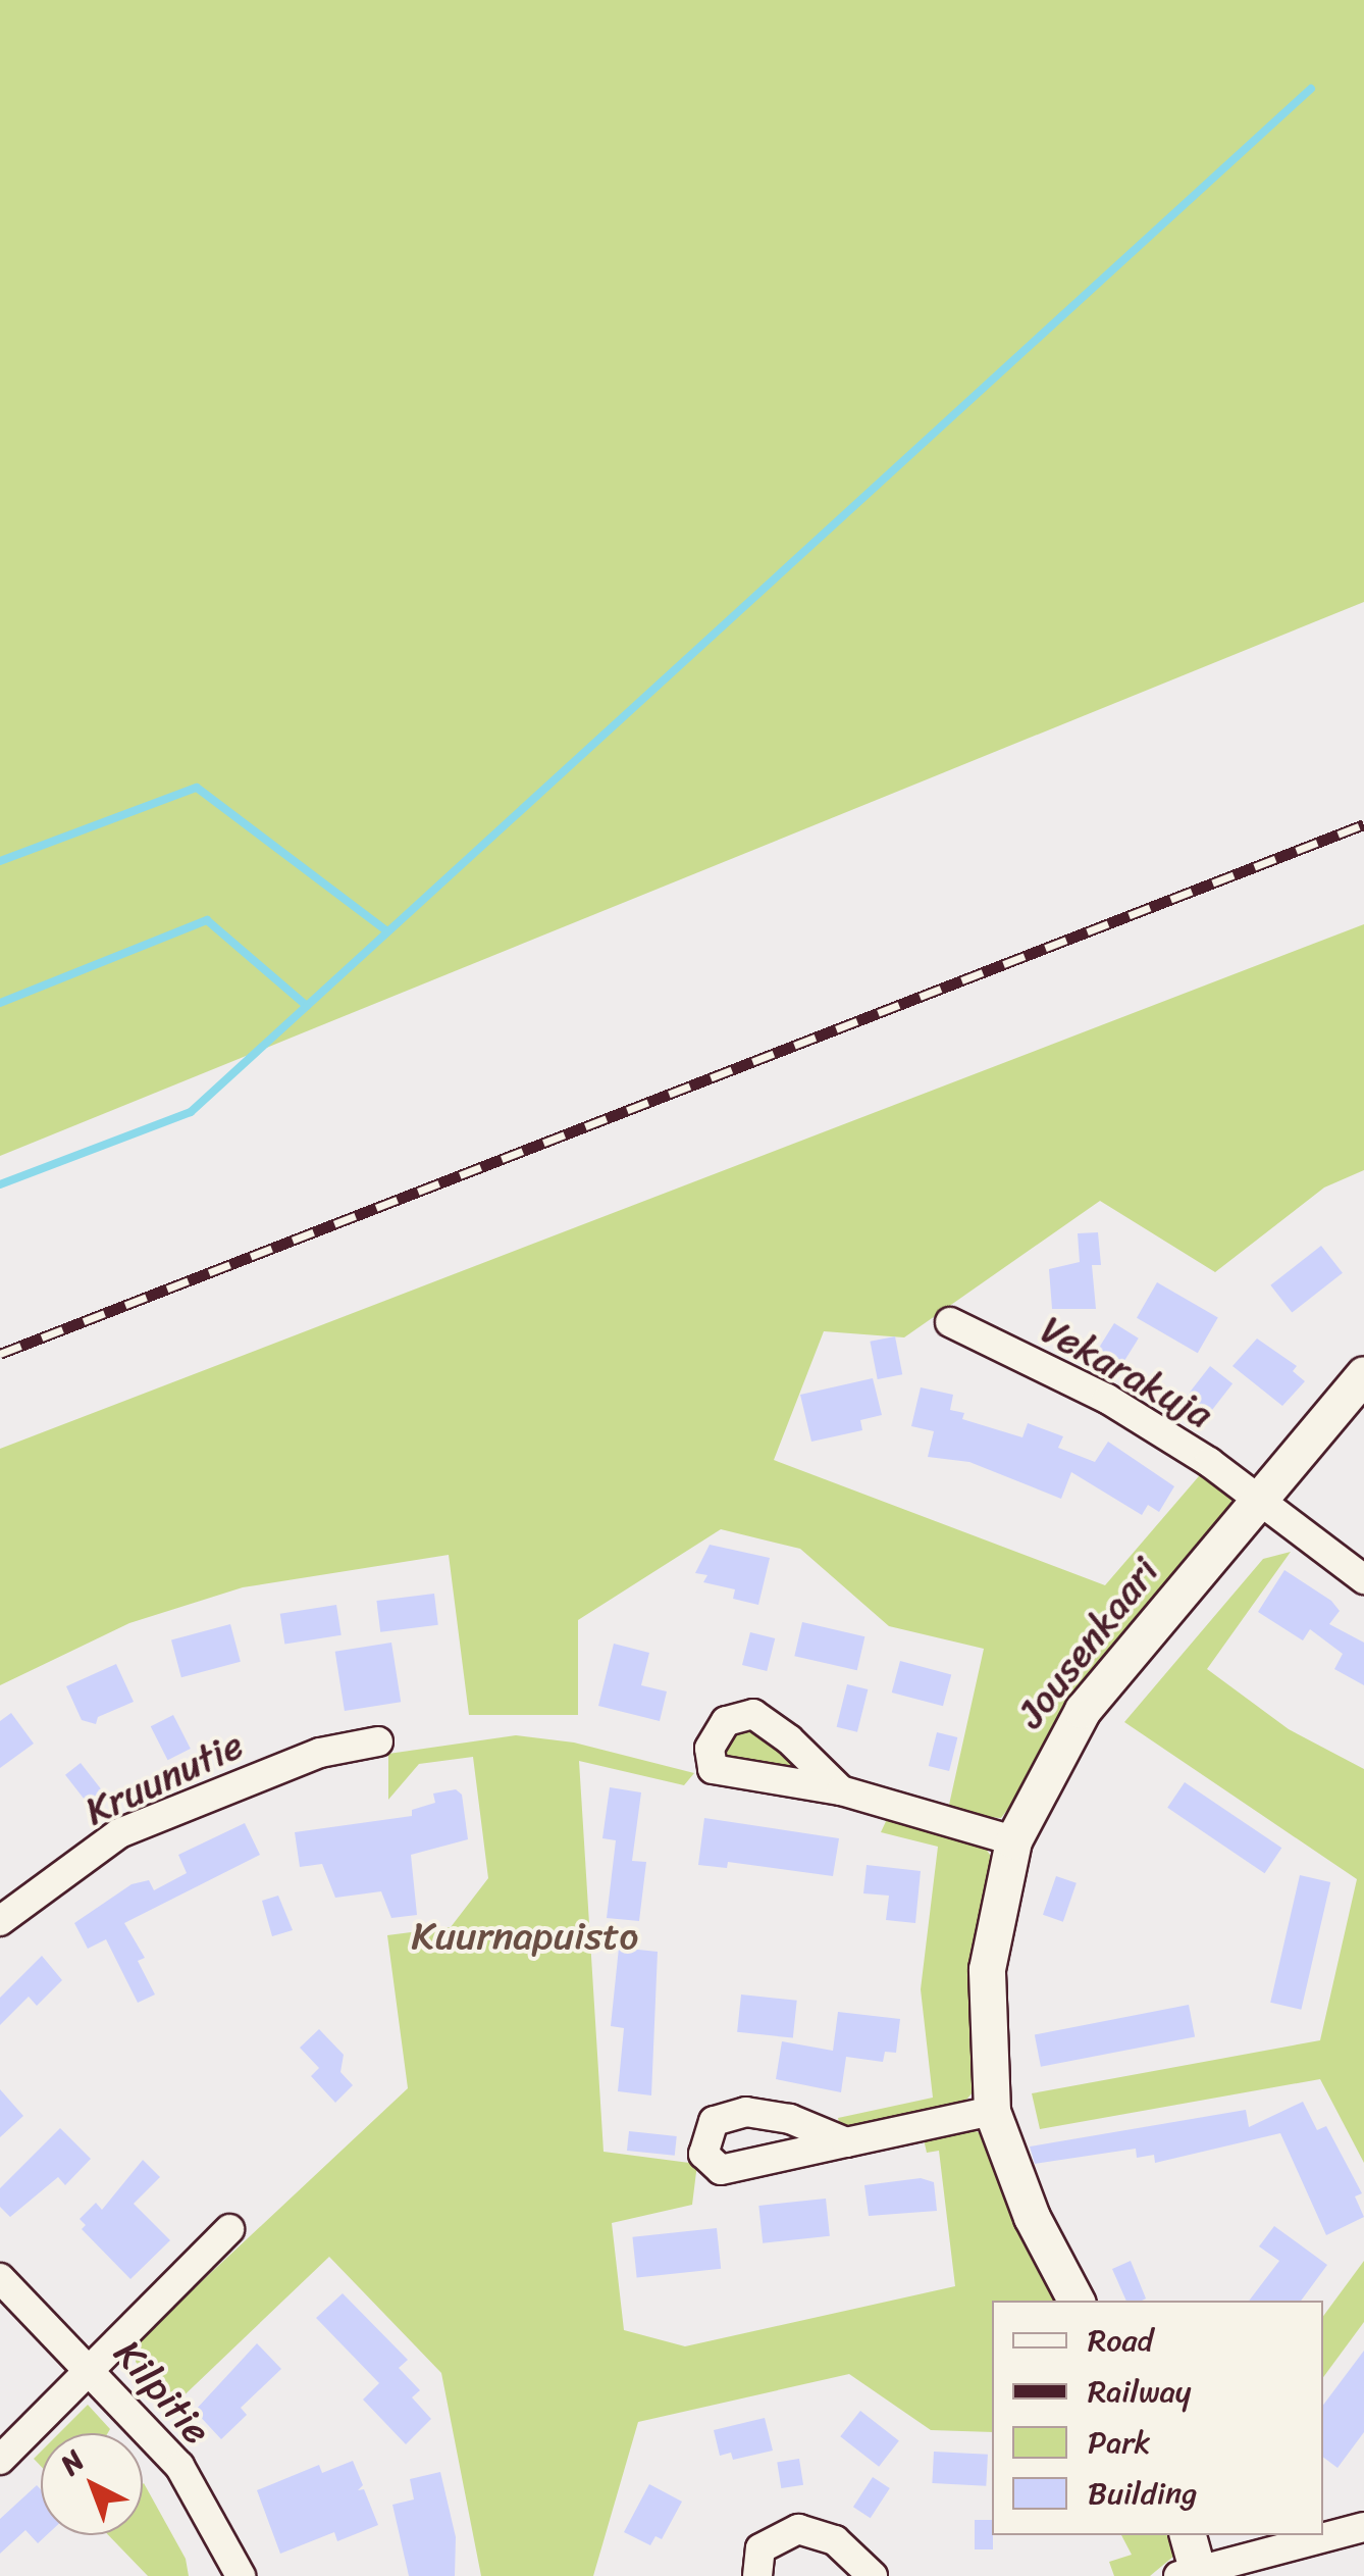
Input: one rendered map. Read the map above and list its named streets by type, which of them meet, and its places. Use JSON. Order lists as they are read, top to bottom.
{
  "streets": {
    "street": [
      "Vekarakuja",
      "Jousenkaari",
      "Kruunutie",
      "Kilpitie"
    ]
  },
  "crossings": [
    ["Vekarakuja", "Jousenkaari"]
  ],
  "parks": ["Kuurnapuisto"],
  "legend": [
    "Road",
    "Railway",
    "Park",
    "Building"
  ],
  "north": "top left"
}
